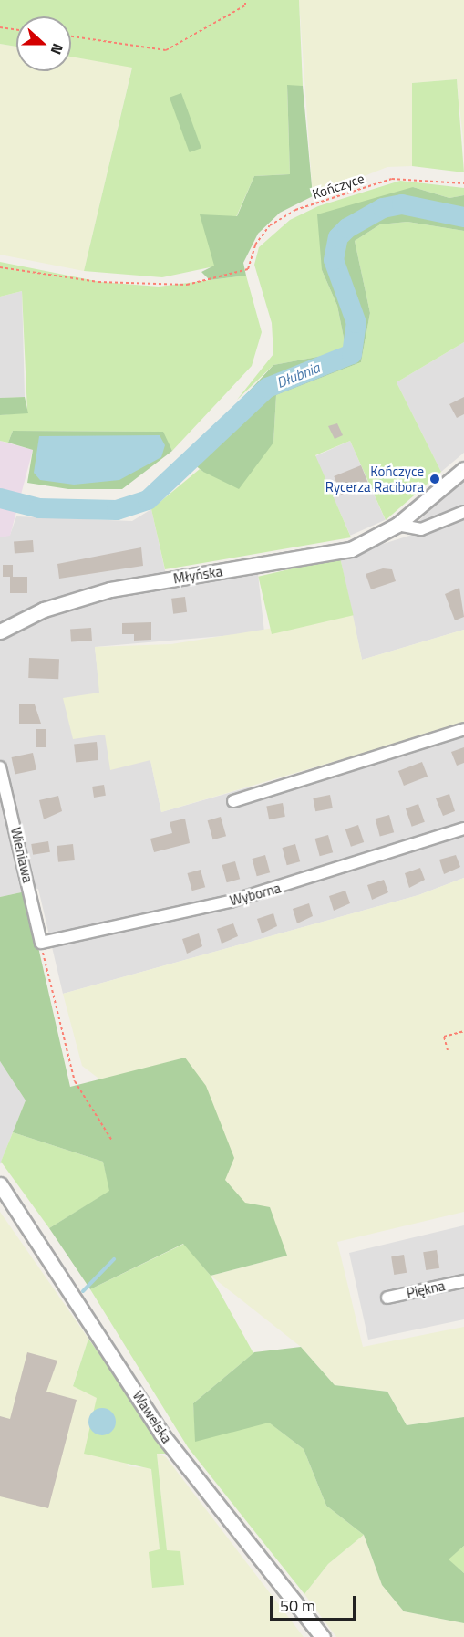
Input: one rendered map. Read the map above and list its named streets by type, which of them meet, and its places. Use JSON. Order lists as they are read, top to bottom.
{
  "streets": {
    "street": [
      "Młyńska",
      "Wieniawa",
      "Wyborna",
      "Piękna",
      "Wawelska"
    ],
    "path": ["Kończyce"]
  },
  "crossings": [
    ["Wieniawa", "Wyborna"]
  ],
  "water": ["Dłubnia"],
  "places": ["Kończyce Rycerza Racibora"],
  "scale_bar": "50 m",
  "north": "right"
}
